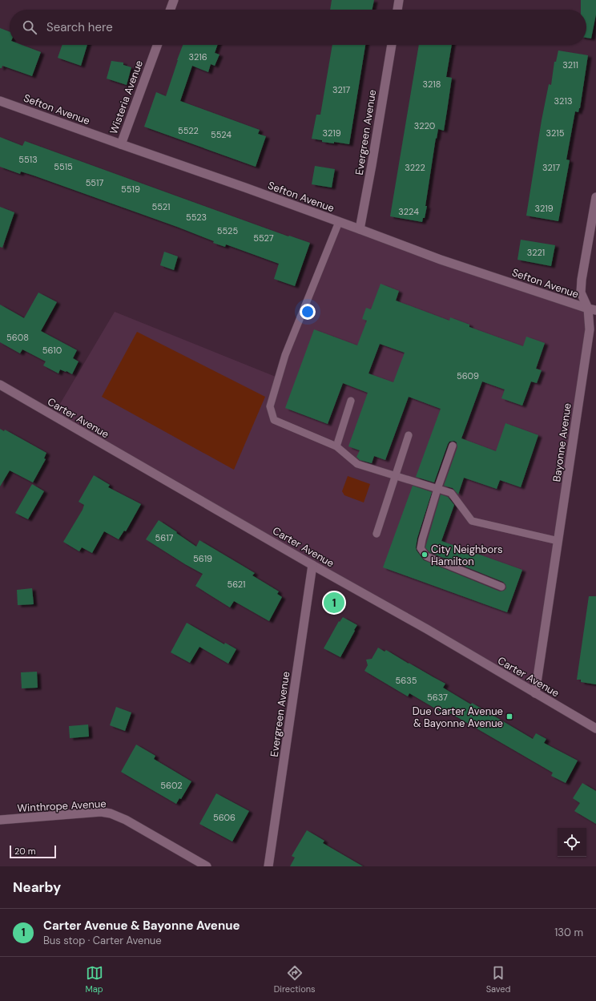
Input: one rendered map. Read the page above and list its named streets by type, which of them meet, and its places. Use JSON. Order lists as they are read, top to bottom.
{
  "streets": {
    "street": [
      "Wisteria Avenue",
      "Sefton Avenue",
      "Evergreen Avenue",
      "Carter Avenue",
      "Bayonne Avenue",
      "Winthrope Avenue"
    ]
  },
  "crossings": [
    ["Wisteria Avenue", "Sefton Avenue"],
    ["Sefton Avenue", "Evergreen Avenue"],
    ["Sefton Avenue", "Bayonne Avenue"],
    ["Evergreen Avenue", "Carter Avenue"],
    ["Carter Avenue", "Bayonne Avenue"]
  ],
  "places": {
    "other": ["City Neighbors Hamilton"],
    "transit": ["Due Carter Avenue & Bayonne Avenue"]
  },
  "house_numbers": [
    "3216",
    "3211",
    "3218",
    "3217",
    "3213",
    "3220",
    "5522",
    "3219",
    "3215",
    "5524",
    "5513",
    "5515",
    "3222",
    "3217",
    "5517",
    "5519",
    "5521",
    "3219",
    "3224",
    "5523",
    "5525",
    "5527",
    "3221",
    "5608",
    "5610",
    "5609",
    "5617",
    "5619",
    "5621",
    "5635",
    "5637",
    "5602",
    "5606"
  ],
  "scale_bar": "20 m",
  "page": {
    "search": "Search here",
    "pins": "1",
    "scale": "20 m",
    "heading": "Nearby",
    "list": [
      {
        "mark": "1",
        "name": "Carter Avenue & Bayonne Avenue",
        "note": "Bus stop · Carter Avenue",
        "value": "130 m"
      }
    ],
    "nav": ["Map", "Directions", "Saved"]
  }
}
